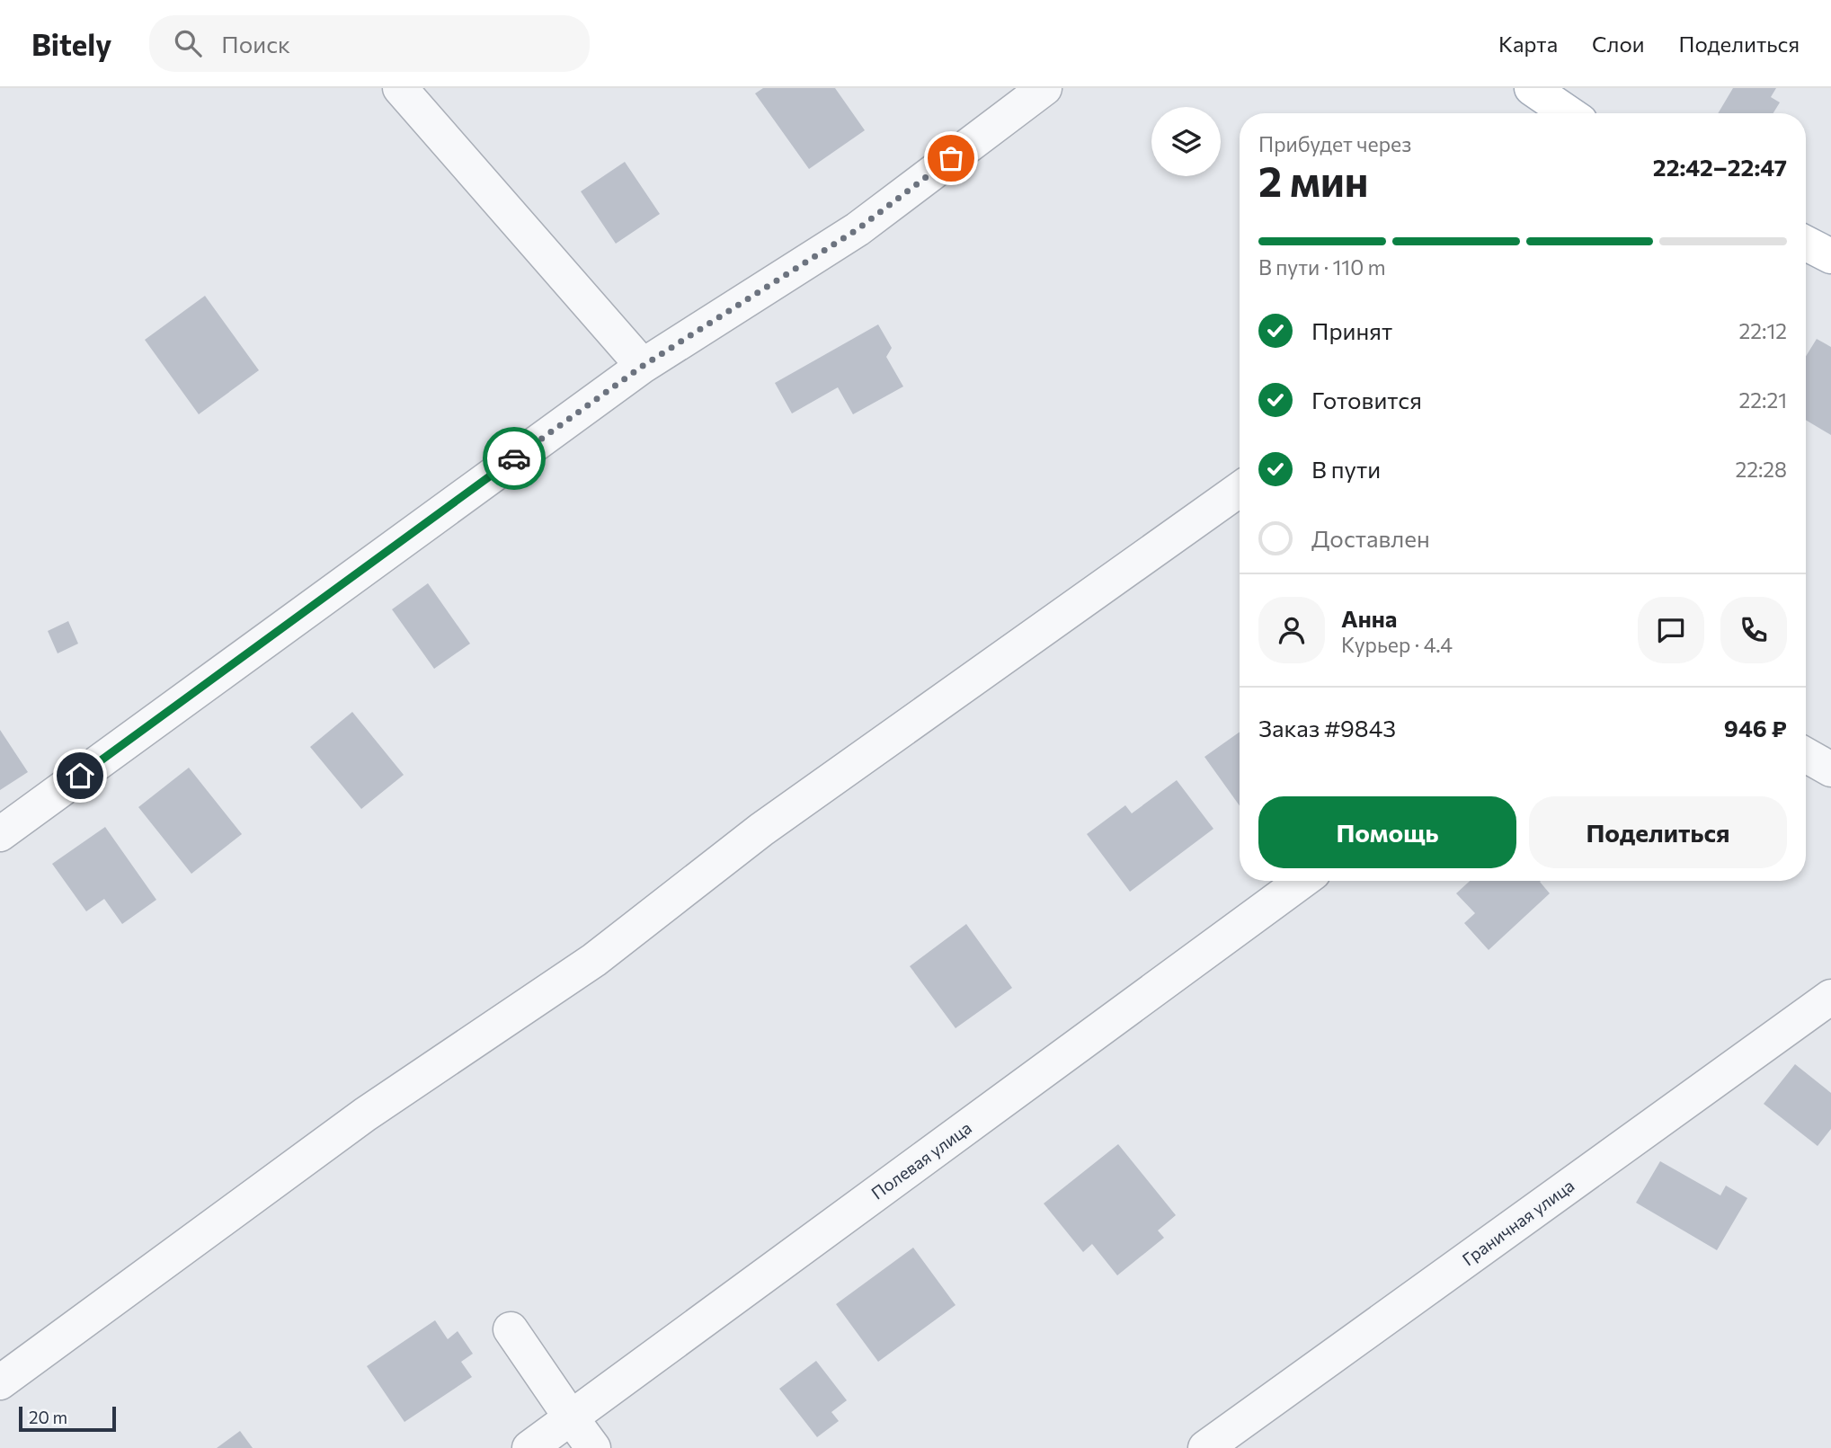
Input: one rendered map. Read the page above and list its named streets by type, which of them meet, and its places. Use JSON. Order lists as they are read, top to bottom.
{
  "streets": {
    "street": ["Полевая улица", "Граничная улица"]
  },
  "scale_bar": "20 m",
  "page": {
    "header": "Bitely",
    "search": "Поиск",
    "nav": ["Карта", "Слои", "Поделиться"],
    "heading": ["2 мин", "Прибудет через", "22:42–22:47"],
    "panel": [
      "Анна",
      "Курьер · 4.4",
      "Заказ #9843",
      "946 ₽"
    ],
    "bar": "В пути · 110 m",
    "list": [
      ["Принят", "22:12"],
      ["Готовится", "22:21"],
      ["В пути", "22:28"],
      "Доставлен"
    ],
    "buttons": ["Помощь", "Поделиться"],
    "scale": "20 m"
  }
}
